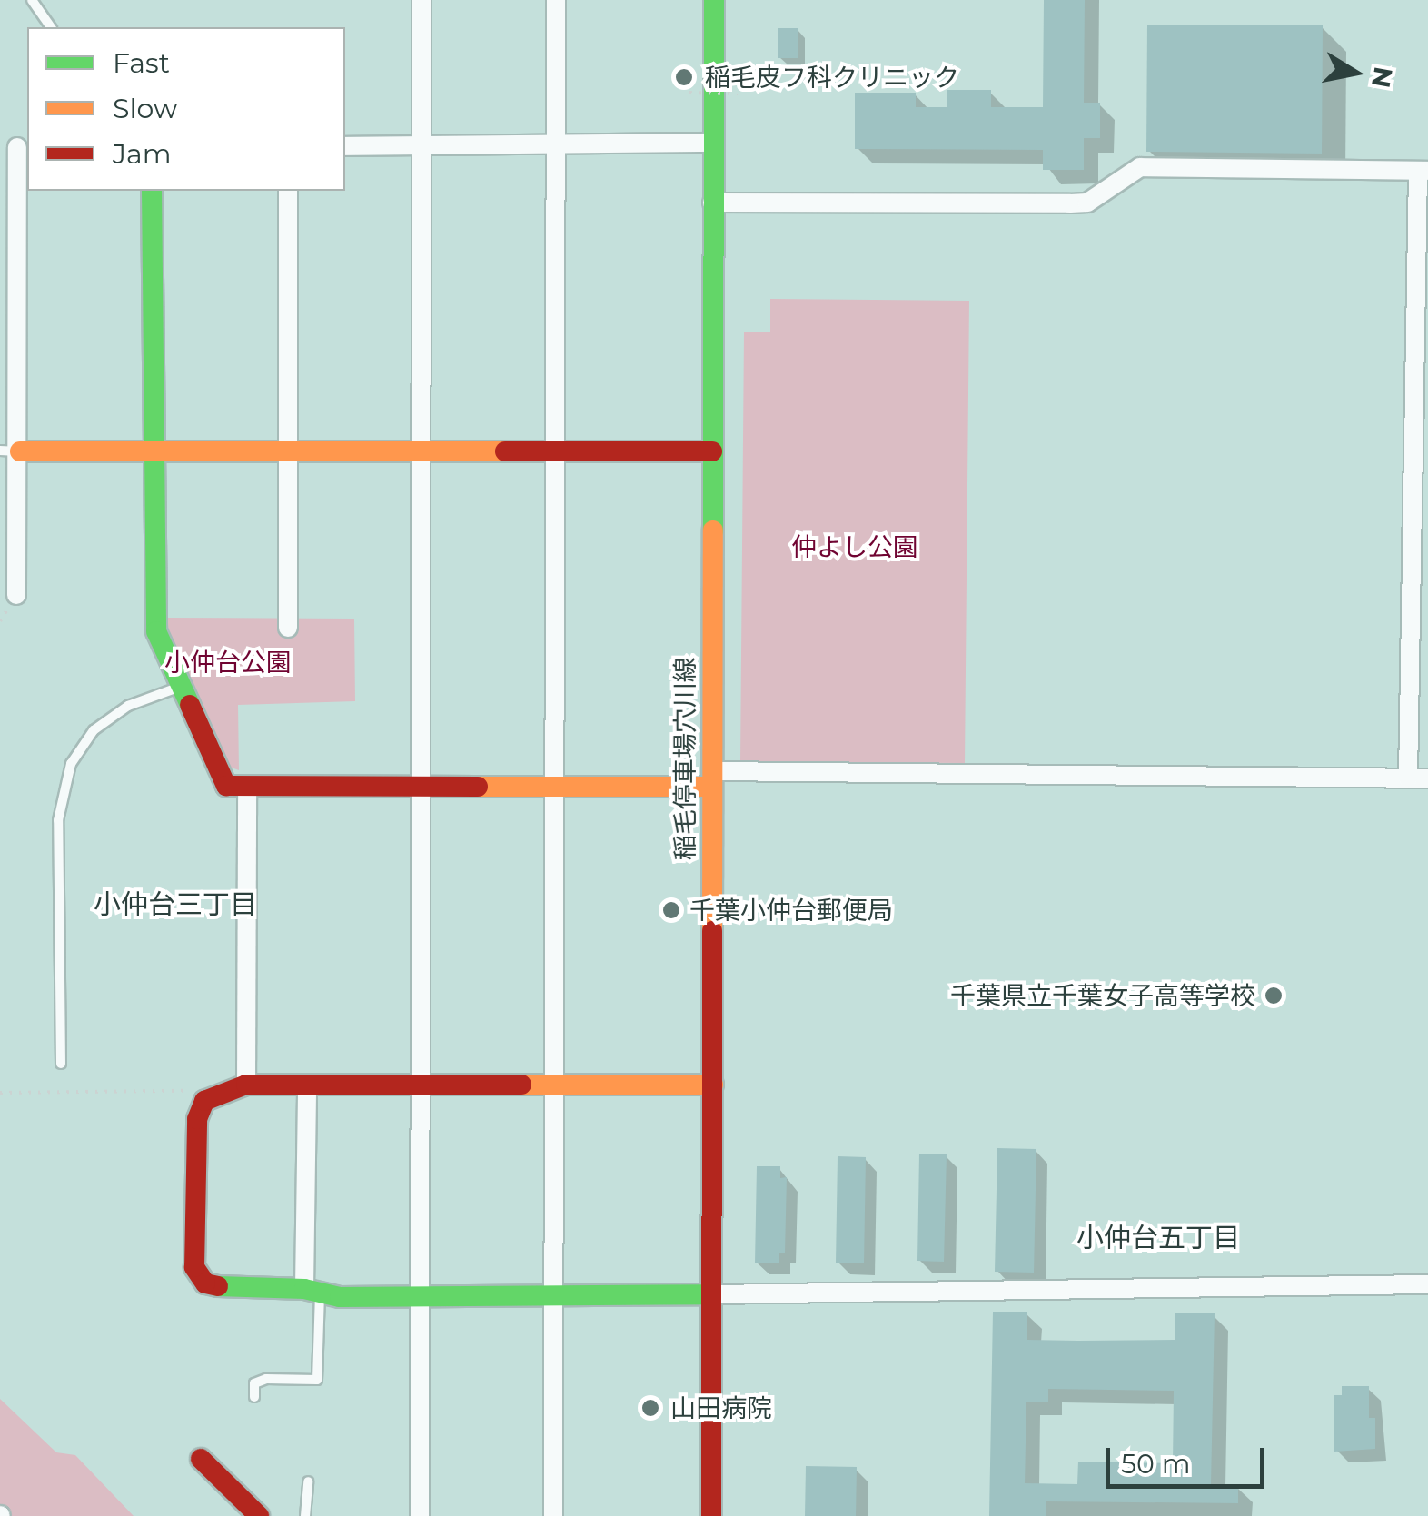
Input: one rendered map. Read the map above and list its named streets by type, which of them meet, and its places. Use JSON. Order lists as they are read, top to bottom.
{
  "streets": {
    "street": ["稲毛停車場穴川線"]
  },
  "districts": ["小仲台三丁目", "小仲台五丁目"],
  "parks": ["仲よし公園", "小仲台公園"],
  "places": [
    "稲毛皮フ科クリニック",
    "千葉小仲台郵便局",
    "千葉県立千葉女子高等学校",
    "山田病院"
  ],
  "legend": ["Fast", "Slow", "Jam"],
  "scale_bar": "50 m",
  "north": "right"
}
